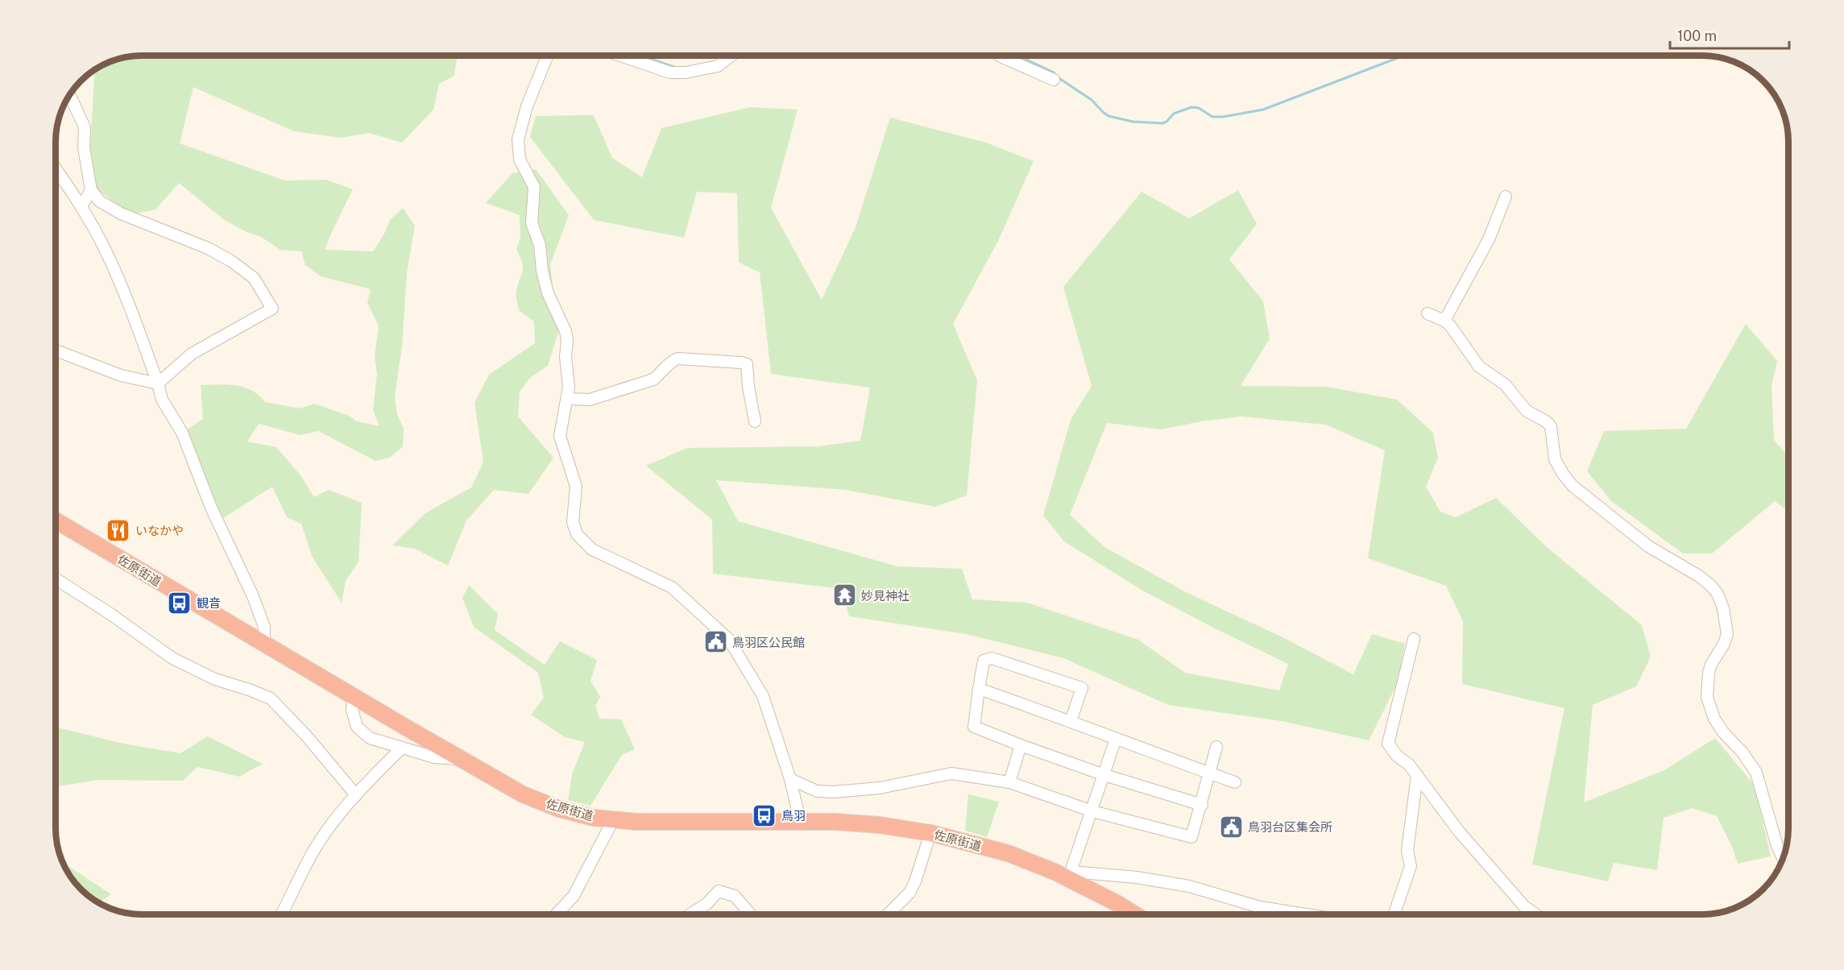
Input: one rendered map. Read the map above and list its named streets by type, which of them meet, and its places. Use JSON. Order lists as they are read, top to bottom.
{
  "streets": {
    "highway": ["佐原街道"]
  },
  "places": {
    "restaurant": ["いなかや"],
    "temple": ["妙見神社"],
    "bus stop": ["観音", "鳥羽"],
    "public building": ["鳥羽区公民館", "鳥羽台区集会所"]
  },
  "scale_bar": "100 m"
}
